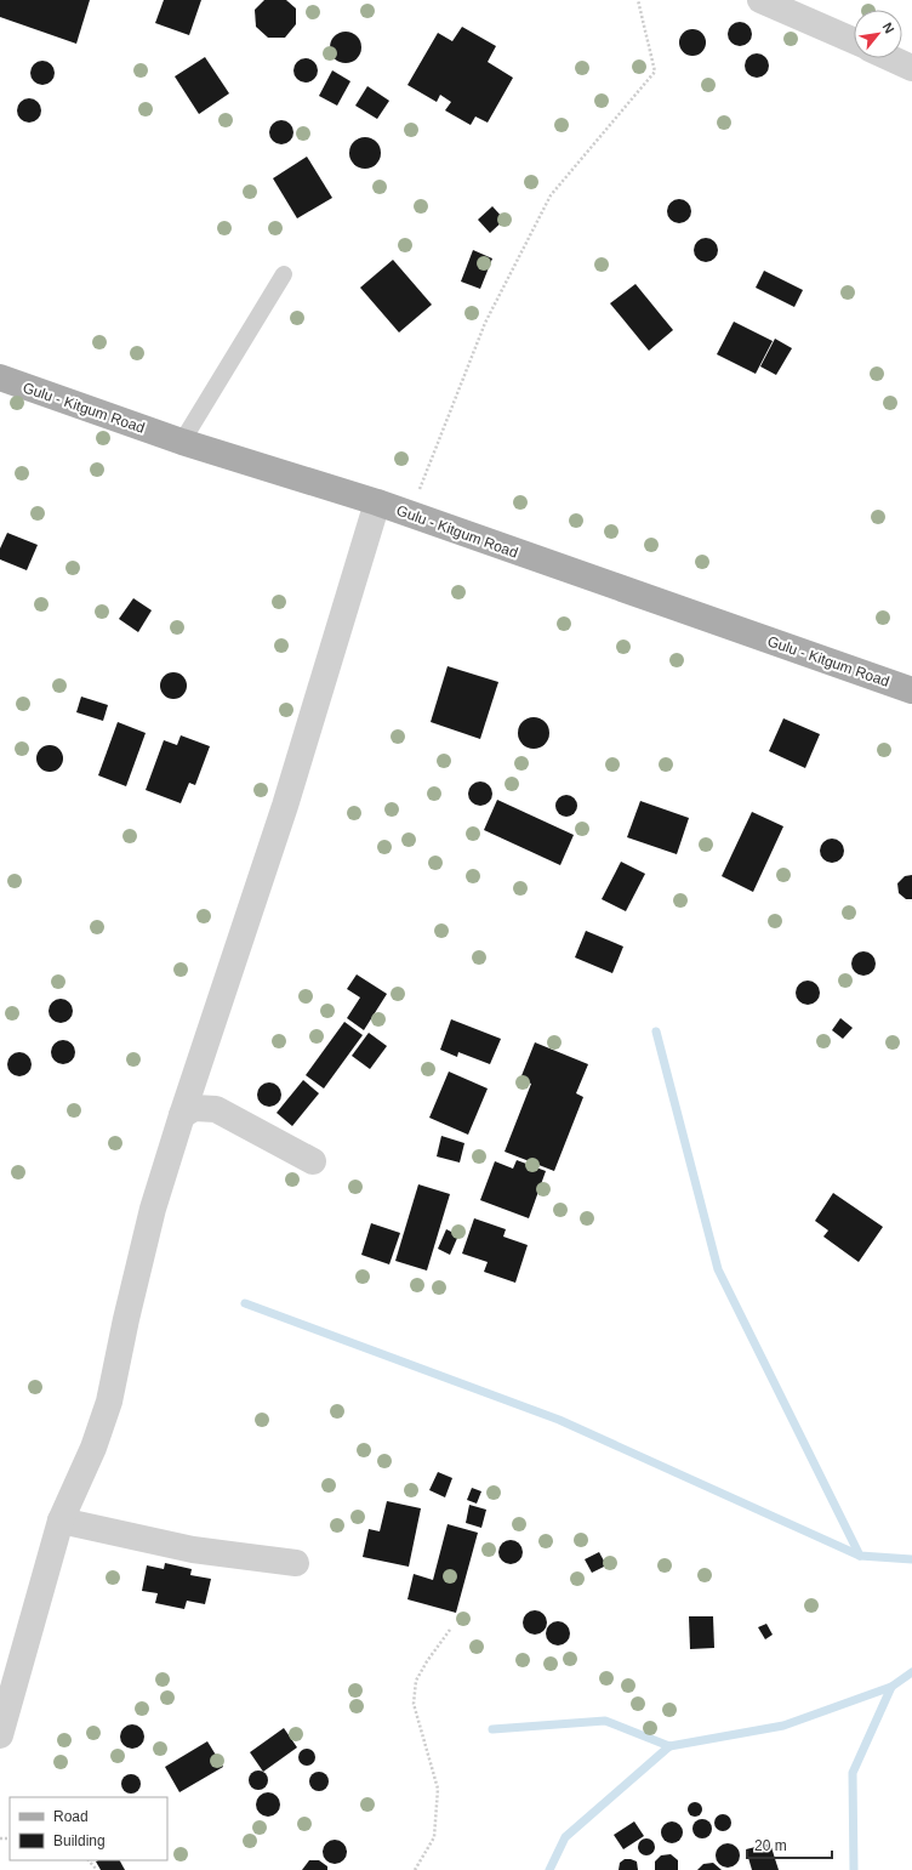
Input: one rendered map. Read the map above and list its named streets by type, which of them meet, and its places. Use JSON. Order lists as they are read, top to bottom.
{
  "streets": {
    "main road": ["Gulu - Kitgum Road"]
  },
  "legend": ["Road", "Building"],
  "scale_bar": "20 m",
  "north": "top right"
}
